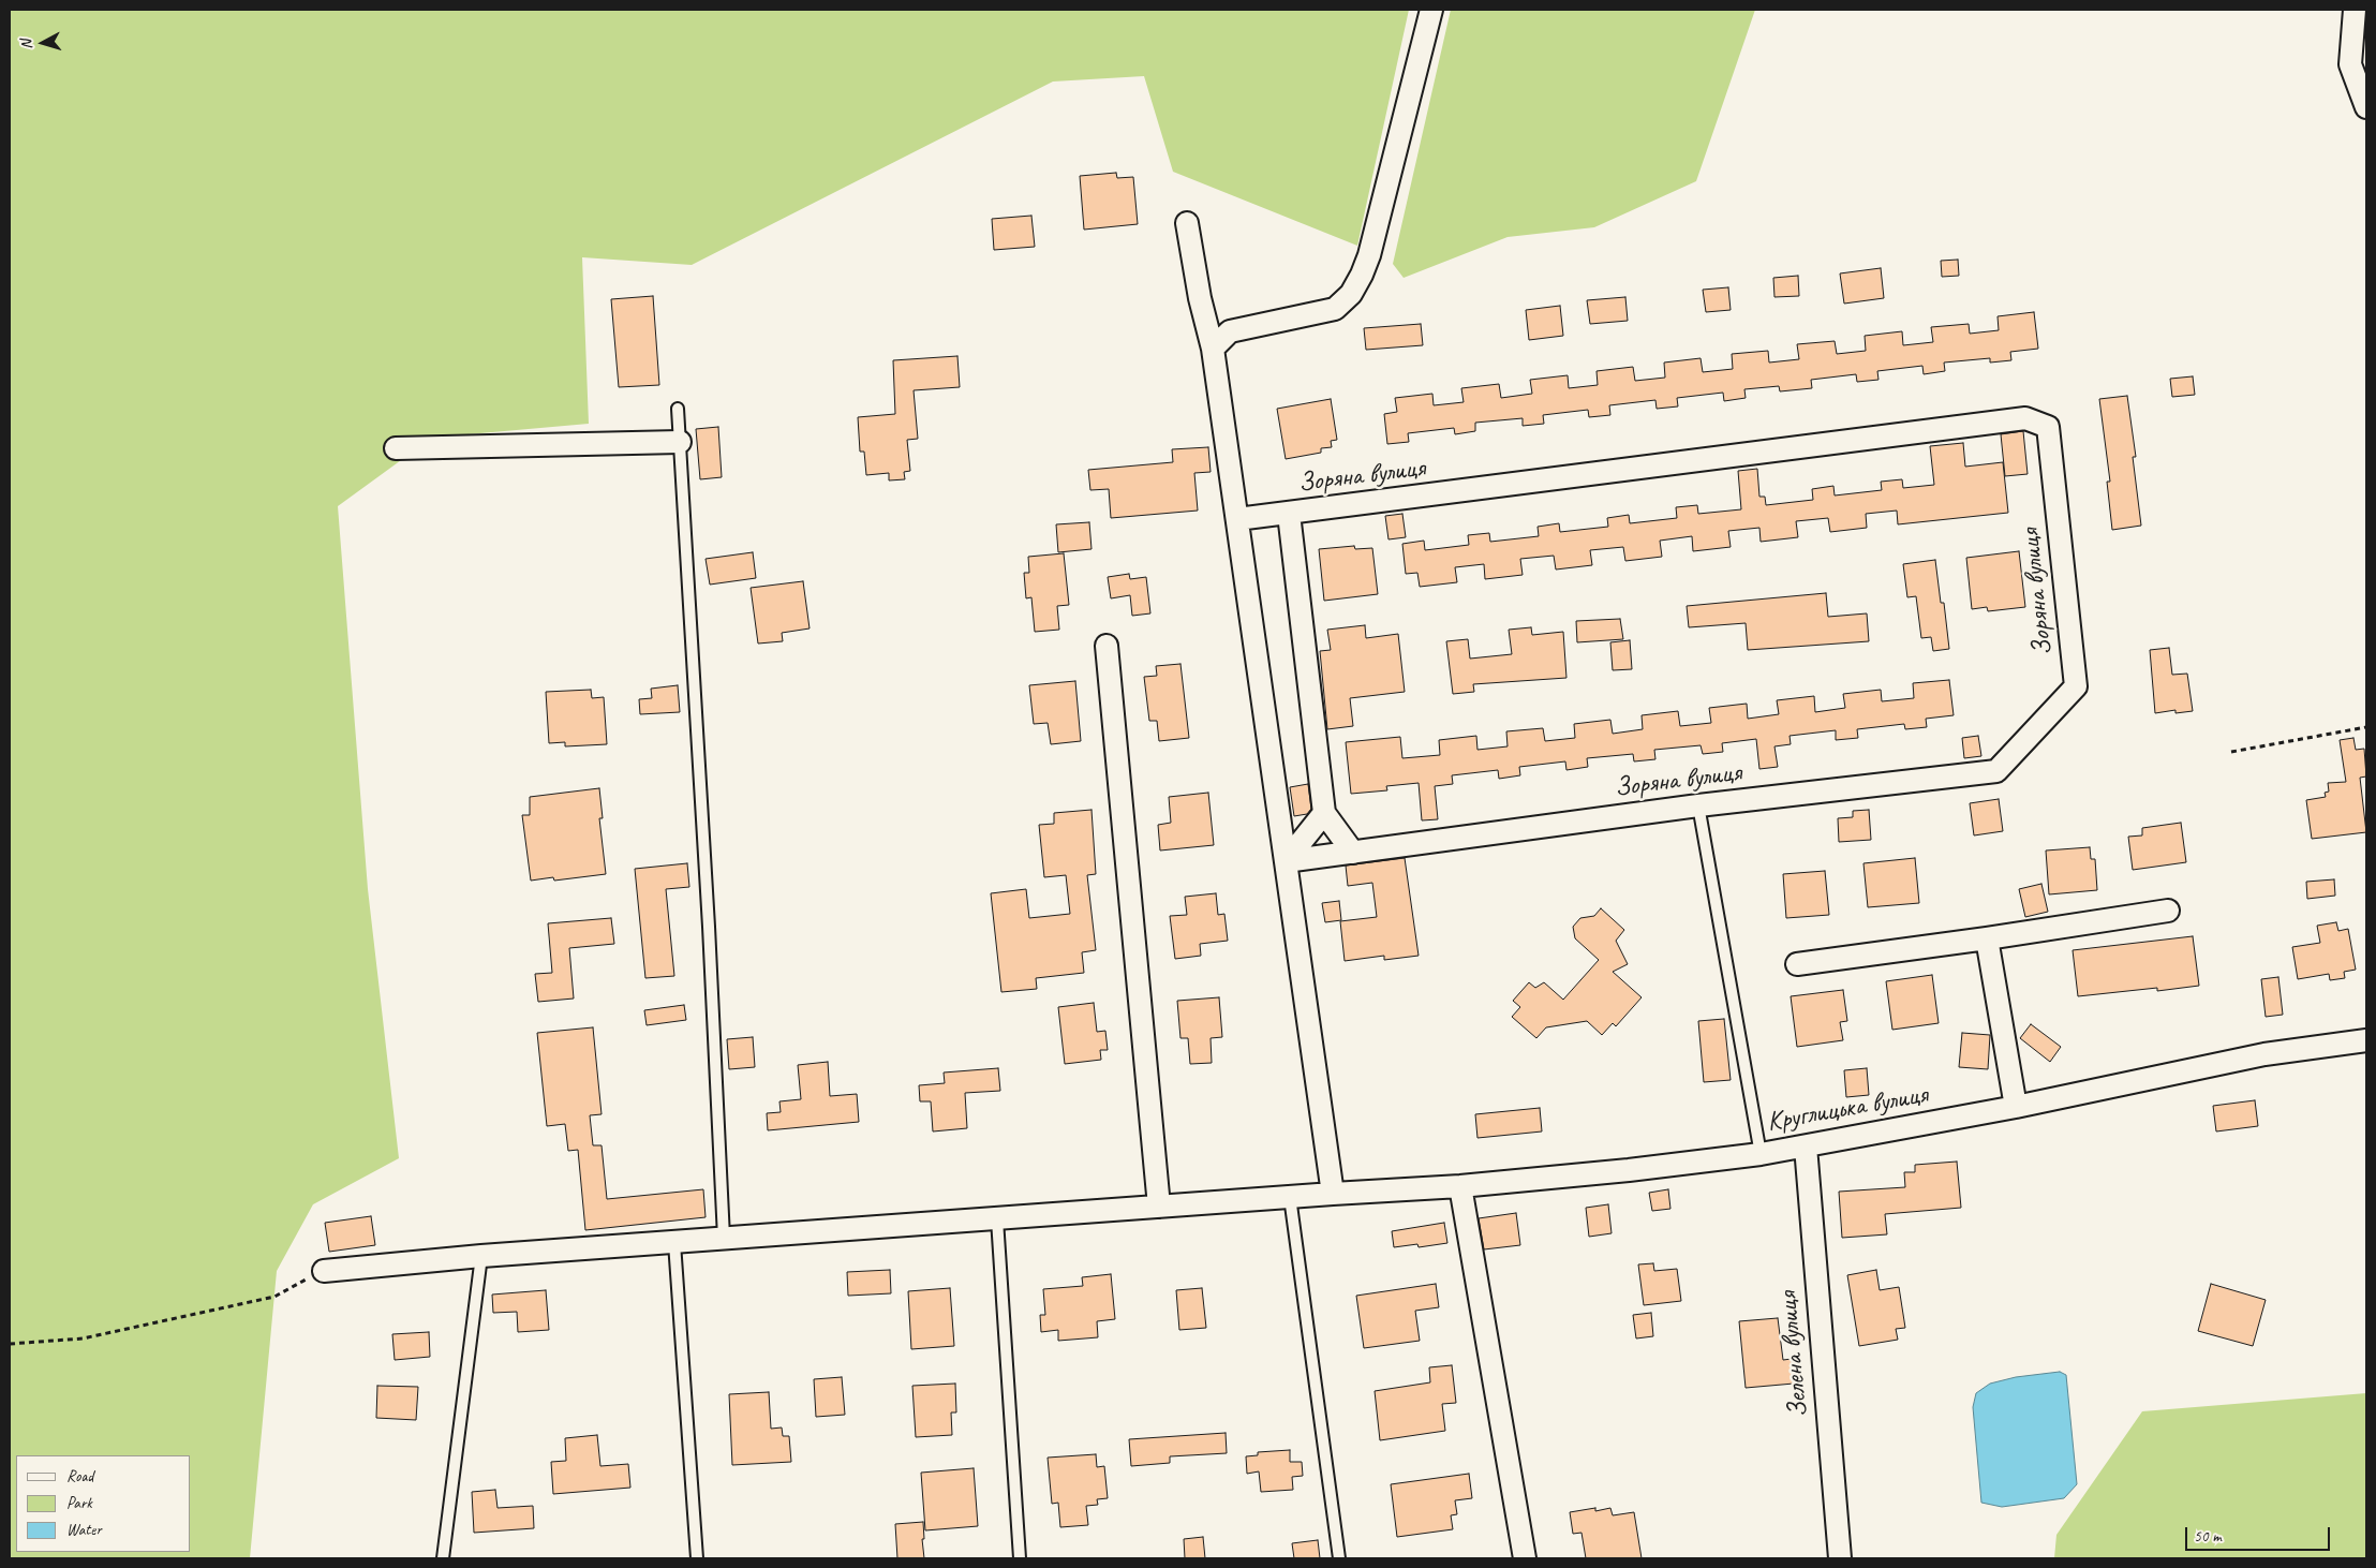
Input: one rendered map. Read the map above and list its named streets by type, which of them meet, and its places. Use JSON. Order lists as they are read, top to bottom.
{
  "streets": {
    "street": ["Зоряна вулиця", "Круглицька вулиця", "Зелена вулиця"]
  },
  "crossings": [
    ["Круглицька вулиця", "Зелена вулиця"]
  ],
  "legend": ["Road", "Park", "Water"],
  "scale_bar": "50 m",
  "north": "left"
}
